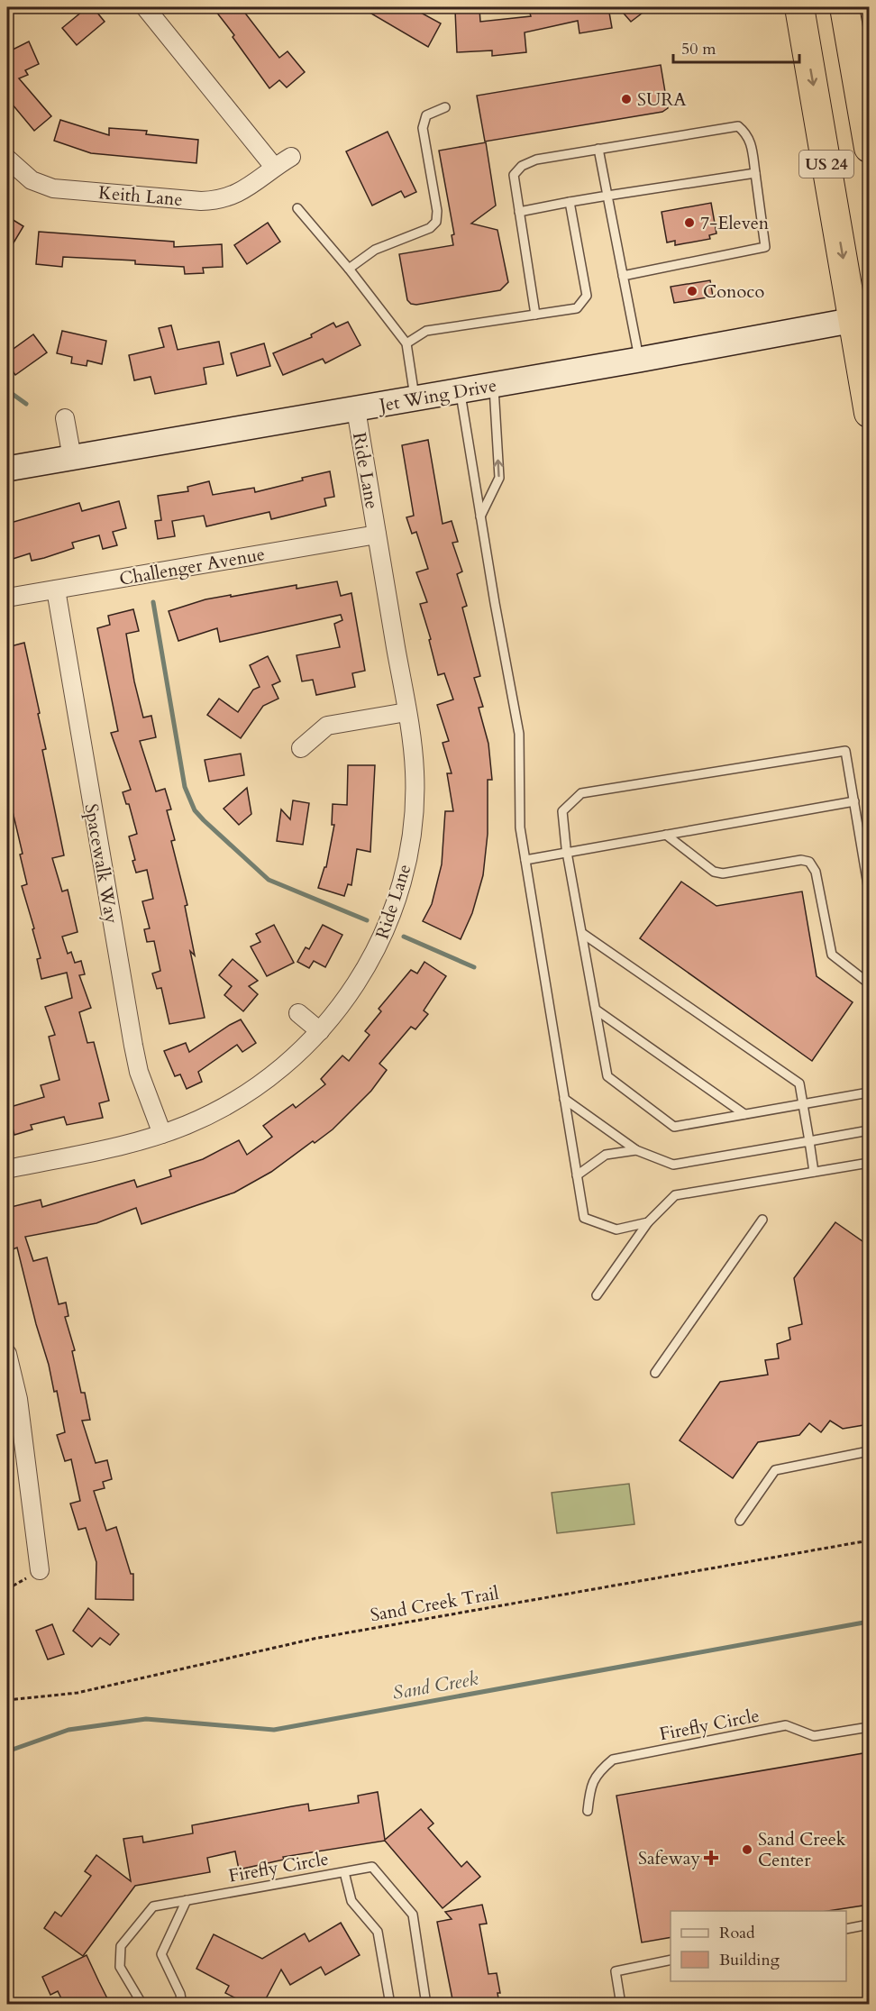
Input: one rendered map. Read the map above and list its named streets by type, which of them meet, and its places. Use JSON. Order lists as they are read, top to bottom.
{
  "streets": {
    "highway": ["US 24"],
    "main road": ["Jet Wing Drive"],
    "street": [
      "Keith Lane",
      "Ride Lane",
      "Challenger Avenue",
      "Spacewalk Way"
    ],
    "lane": ["Firefly Circle"],
    "path": ["Sand Creek Trail"]
  },
  "crossings": [
    ["US 24", "Jet Wing Drive"],
    ["Jet Wing Drive", "Ride Lane"],
    ["Ride Lane", "Challenger Avenue"],
    ["Ride Lane", "Spacewalk Way"],
    ["Challenger Avenue", "Spacewalk Way"]
  ],
  "water": ["Sand Creek"],
  "places": {
    "other": [
      "SURA",
      "7-Eleven",
      "Conoco",
      "Sand Creek Center"
    ],
    "health": ["Safeway"]
  },
  "legend": ["Road", "Building"],
  "scale_bar": "50 m"
}
